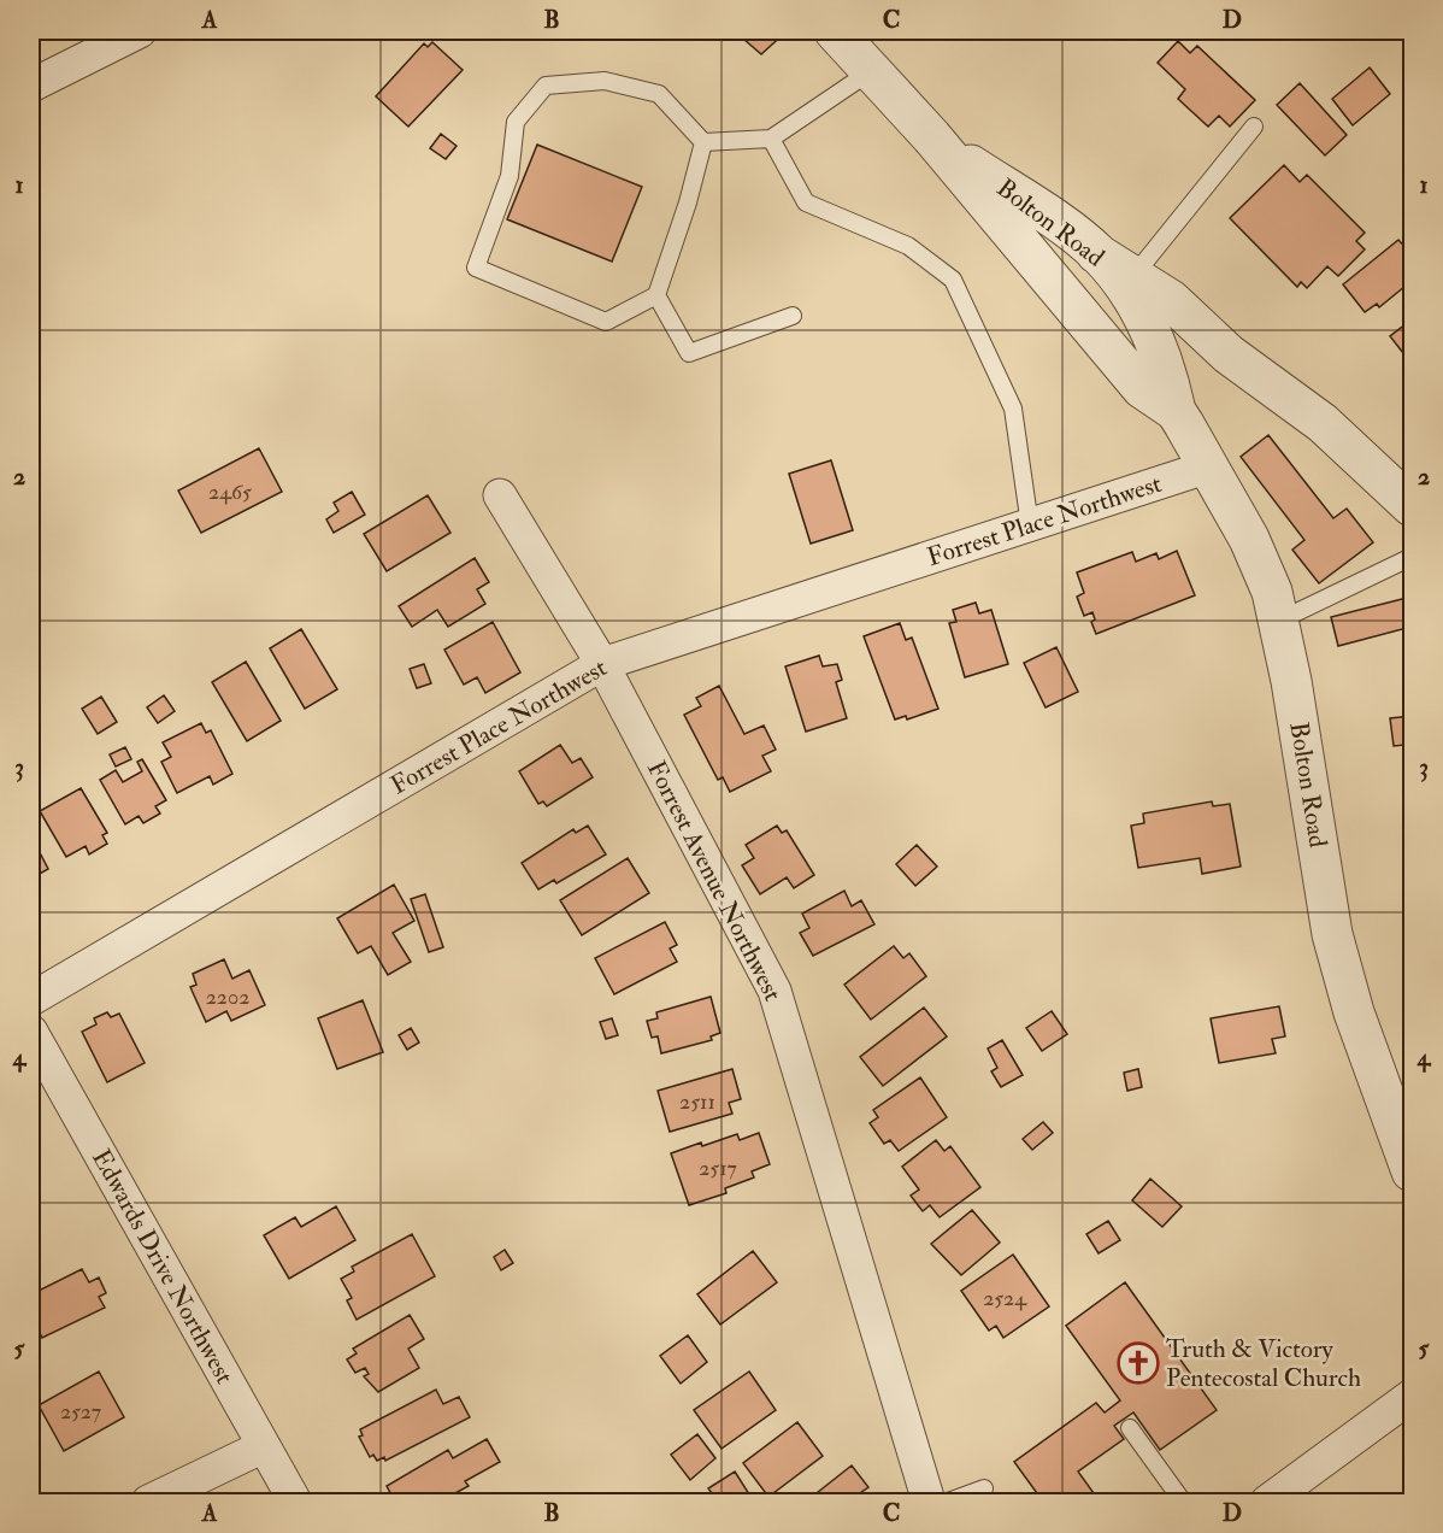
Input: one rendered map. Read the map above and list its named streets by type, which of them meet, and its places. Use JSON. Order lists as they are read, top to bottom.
{
  "streets": {
    "street": [
      "Bolton Road",
      "Forrest Place Northwest",
      "Forrest Avenue Northwest",
      "Edwards Drive Northwest"
    ]
  },
  "crossings": [
    ["Bolton Road", "Forrest Place Northwest"],
    ["Forrest Place Northwest", "Forrest Avenue Northwest"]
  ],
  "places": {
    "church": ["Truth & Victory Pentecostal Church"]
  },
  "house_numbers": [
    "2465",
    "2202",
    "2511",
    "2517",
    "2524",
    "2527"
  ],
  "grid": {
    "columns": [
      "A",
      "B",
      "C",
      "D"
    ],
    "rows": [
      "1",
      "2",
      "3",
      "4",
      "5"
    ]
  }
}
